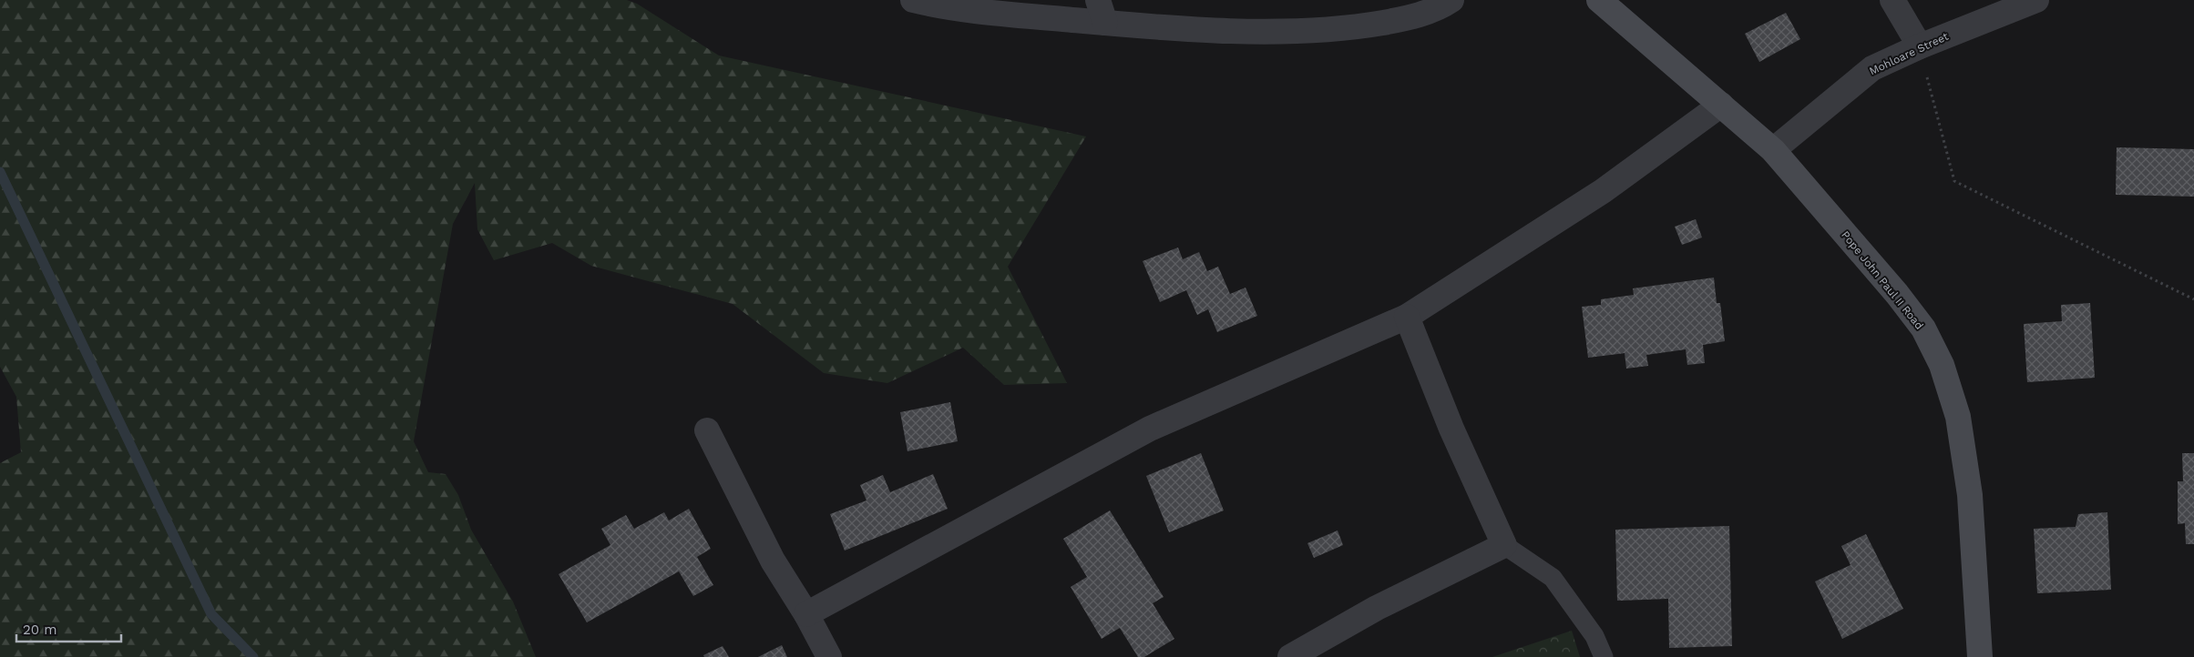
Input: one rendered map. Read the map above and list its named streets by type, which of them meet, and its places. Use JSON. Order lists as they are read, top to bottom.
{
  "streets": {
    "main road": ["Pope John Paul II Road"],
    "street": ["Mohloare Street"]
  },
  "crossings": [
    ["Mohloare Street", "Pope John Paul II Road"]
  ],
  "scale_bar": "20 m"
}
